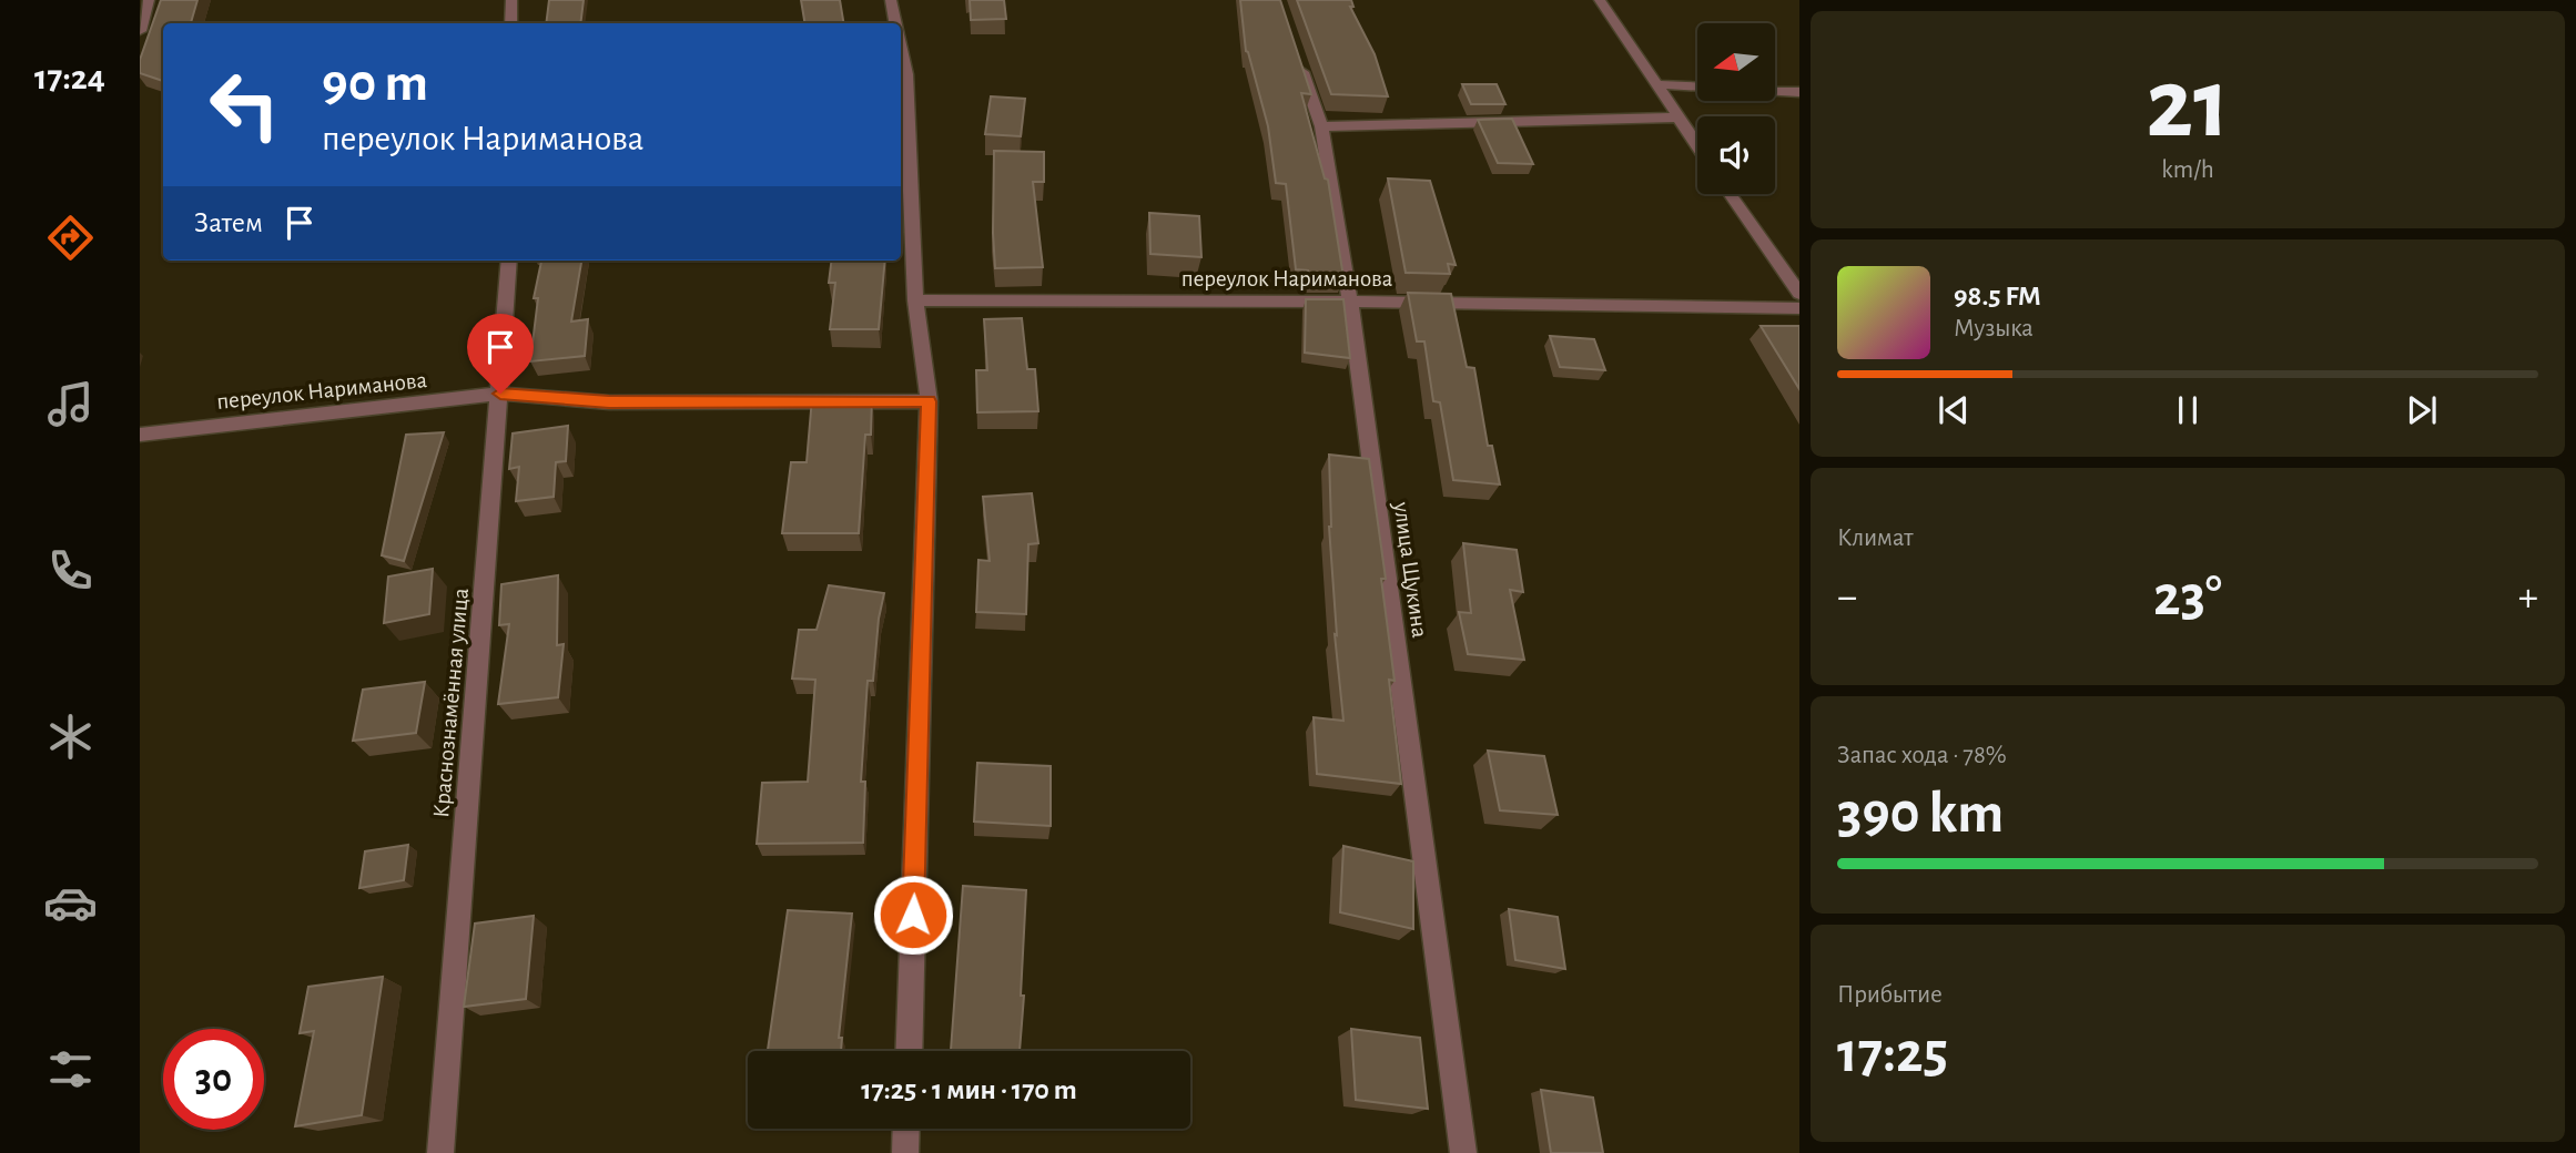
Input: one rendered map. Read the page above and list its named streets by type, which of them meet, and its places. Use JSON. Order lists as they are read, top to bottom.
{
  "streets": {
    "street": ["переулок Нариманова", "улица Щукина", "Краснознамённая улица"]
  },
  "crossings": [
    ["переулок Нариманова", "улица Щукина"],
    ["переулок Нариманова", "Краснознамённая улица"]
  ],
  "north": "left",
  "page": {
    "tabs": "17:24",
    "tile": [
      ["21", "km/h"],
      "Климат",
      ["Запас хода · 78%", "390 km"],
      ["Прибытие", "17:25"]
    ],
    "turn": ["90 m", "переулок Нариманова"],
    "then": "Затем",
    "song": ["98.5 FM", "Музыка"],
    "heat": ["−", "23°", "+"],
    "limit": "30",
    "trip": "17:25 · 1 мин · 170 m"
  }
}
